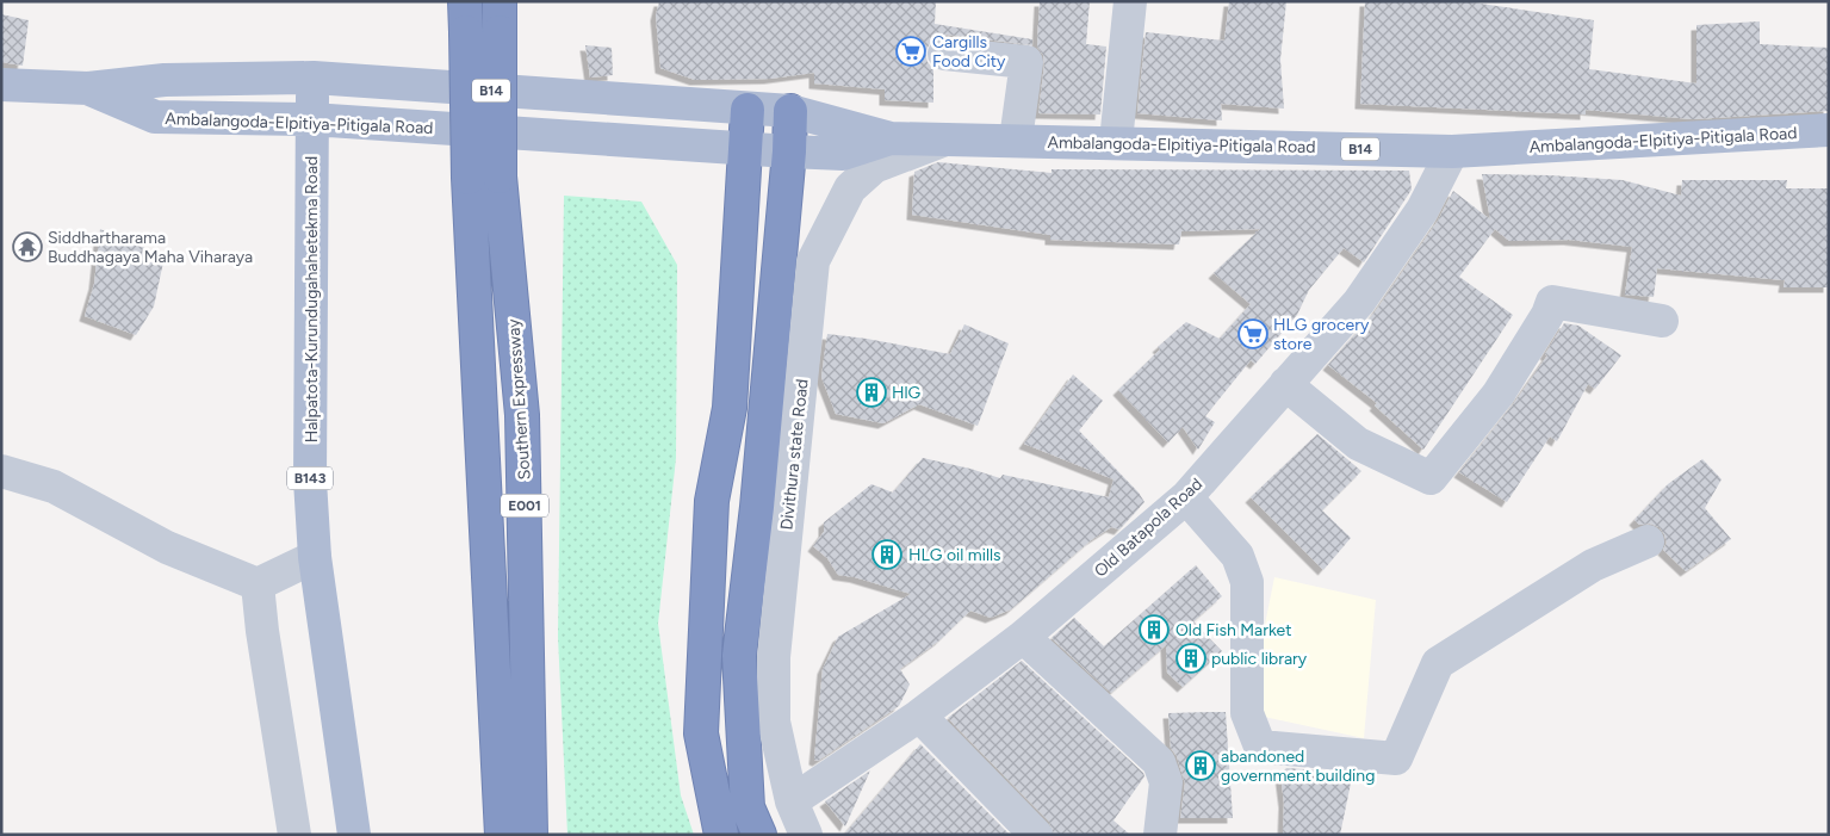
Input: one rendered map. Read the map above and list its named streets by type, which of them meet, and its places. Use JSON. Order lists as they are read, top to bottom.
{
  "streets": {
    "highway": ["Southern Expressway", "E001"],
    "main road": [
      "B14",
      "Ambalangoda-Elpitiya-Pitigala Road",
      "Halpatota-Kurundugahahetekma Road",
      "B143"
    ],
    "street": ["Divithura state Road", "Old Batapola Road"]
  },
  "crossings": [
    ["B14", "Ambalangoda-Elpitiya-Pitigala Road"],
    ["Ambalangoda-Elpitiya-Pitigala Road", "Halpatota-Kurundugahahetekma Road"],
    ["Ambalangoda-Elpitiya-Pitigala Road", "Divithura state Road"],
    ["Ambalangoda-Elpitiya-Pitigala Road", "Old Batapola Road"],
    ["Divithura state Road", "Old Batapola Road"]
  ],
  "places": {
    "supermarket": ["Cargills Food City", "HLG grocery store"],
    "temple": ["Siddhartharama Buddhagaya Maha Viharaya"],
    "building": [
      "HlG",
      "HLG oil mills",
      "Old Fish Market",
      "public library",
      "abandoned government building"
    ]
  }
}
